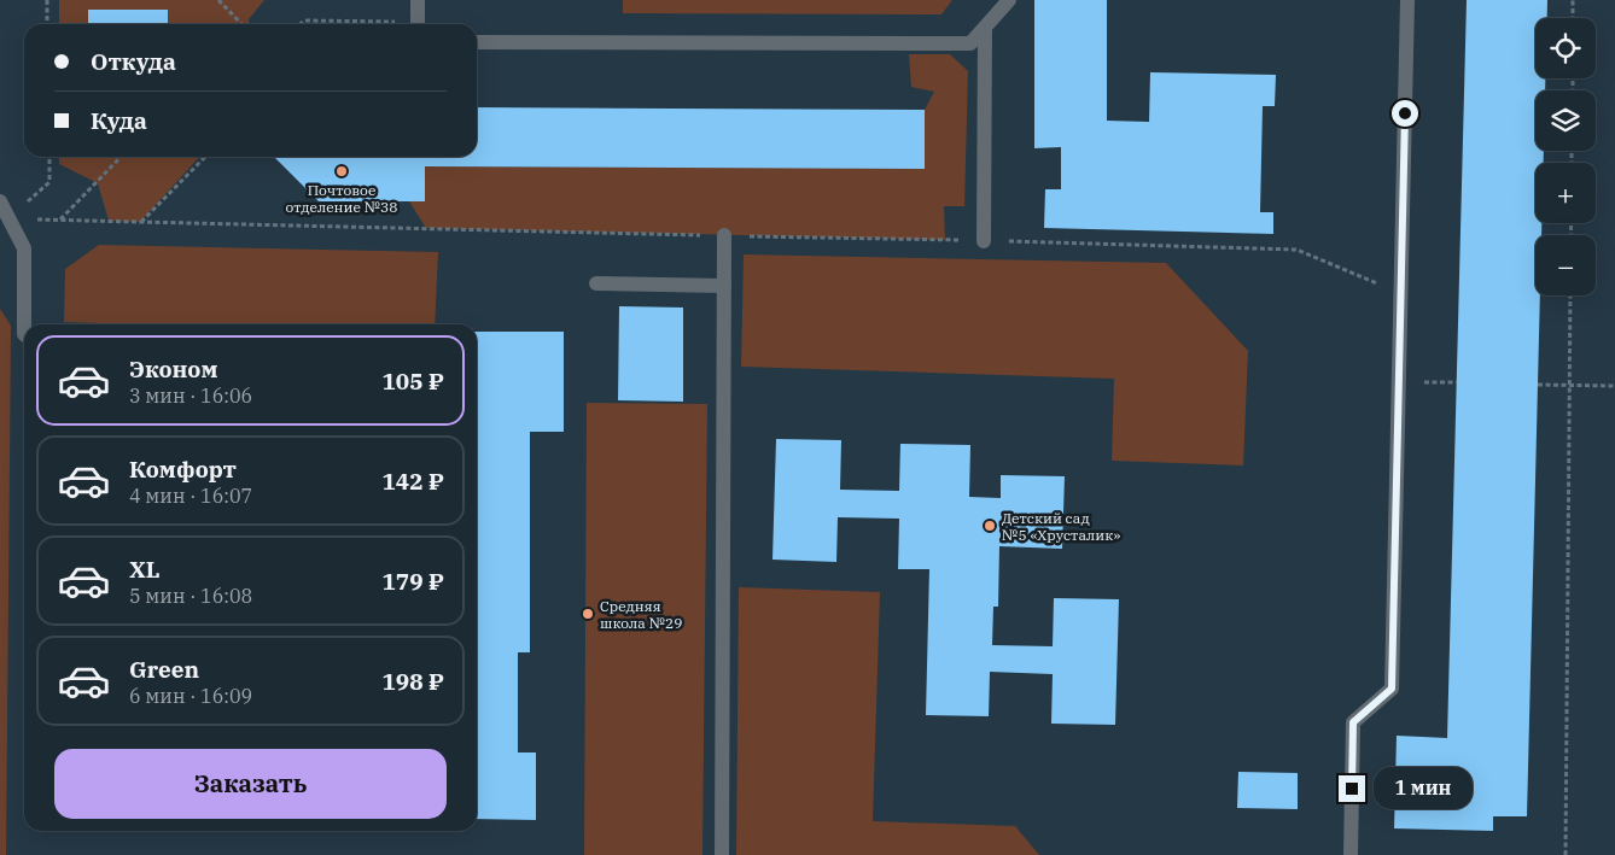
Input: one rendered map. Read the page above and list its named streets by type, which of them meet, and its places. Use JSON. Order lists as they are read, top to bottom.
{
  "places": ["Почтовое отделение №38", "Детский сад №5 «Хрусталик»", "Средняя школа №29"],
  "page": {
    "map_buttons": ["+", "−"],
    "banner": ["Откуда", "Куда"],
    "list": [
      {
        "name": "Эконом",
        "note": "3 мин · 16:06",
        "value": "105 ₽"
      },
      {
        "name": "Комфорт",
        "note": "4 мин · 16:07",
        "value": "142 ₽"
      },
      {
        "name": "XL",
        "note": "5 мин · 16:08",
        "value": "179 ₽"
      },
      {
        "name": "Green",
        "note": "6 мин · 16:09",
        "value": "198 ₽"
      }
    ],
    "buttons": "Заказать",
    "bubble": "1 мин"
  }
}
